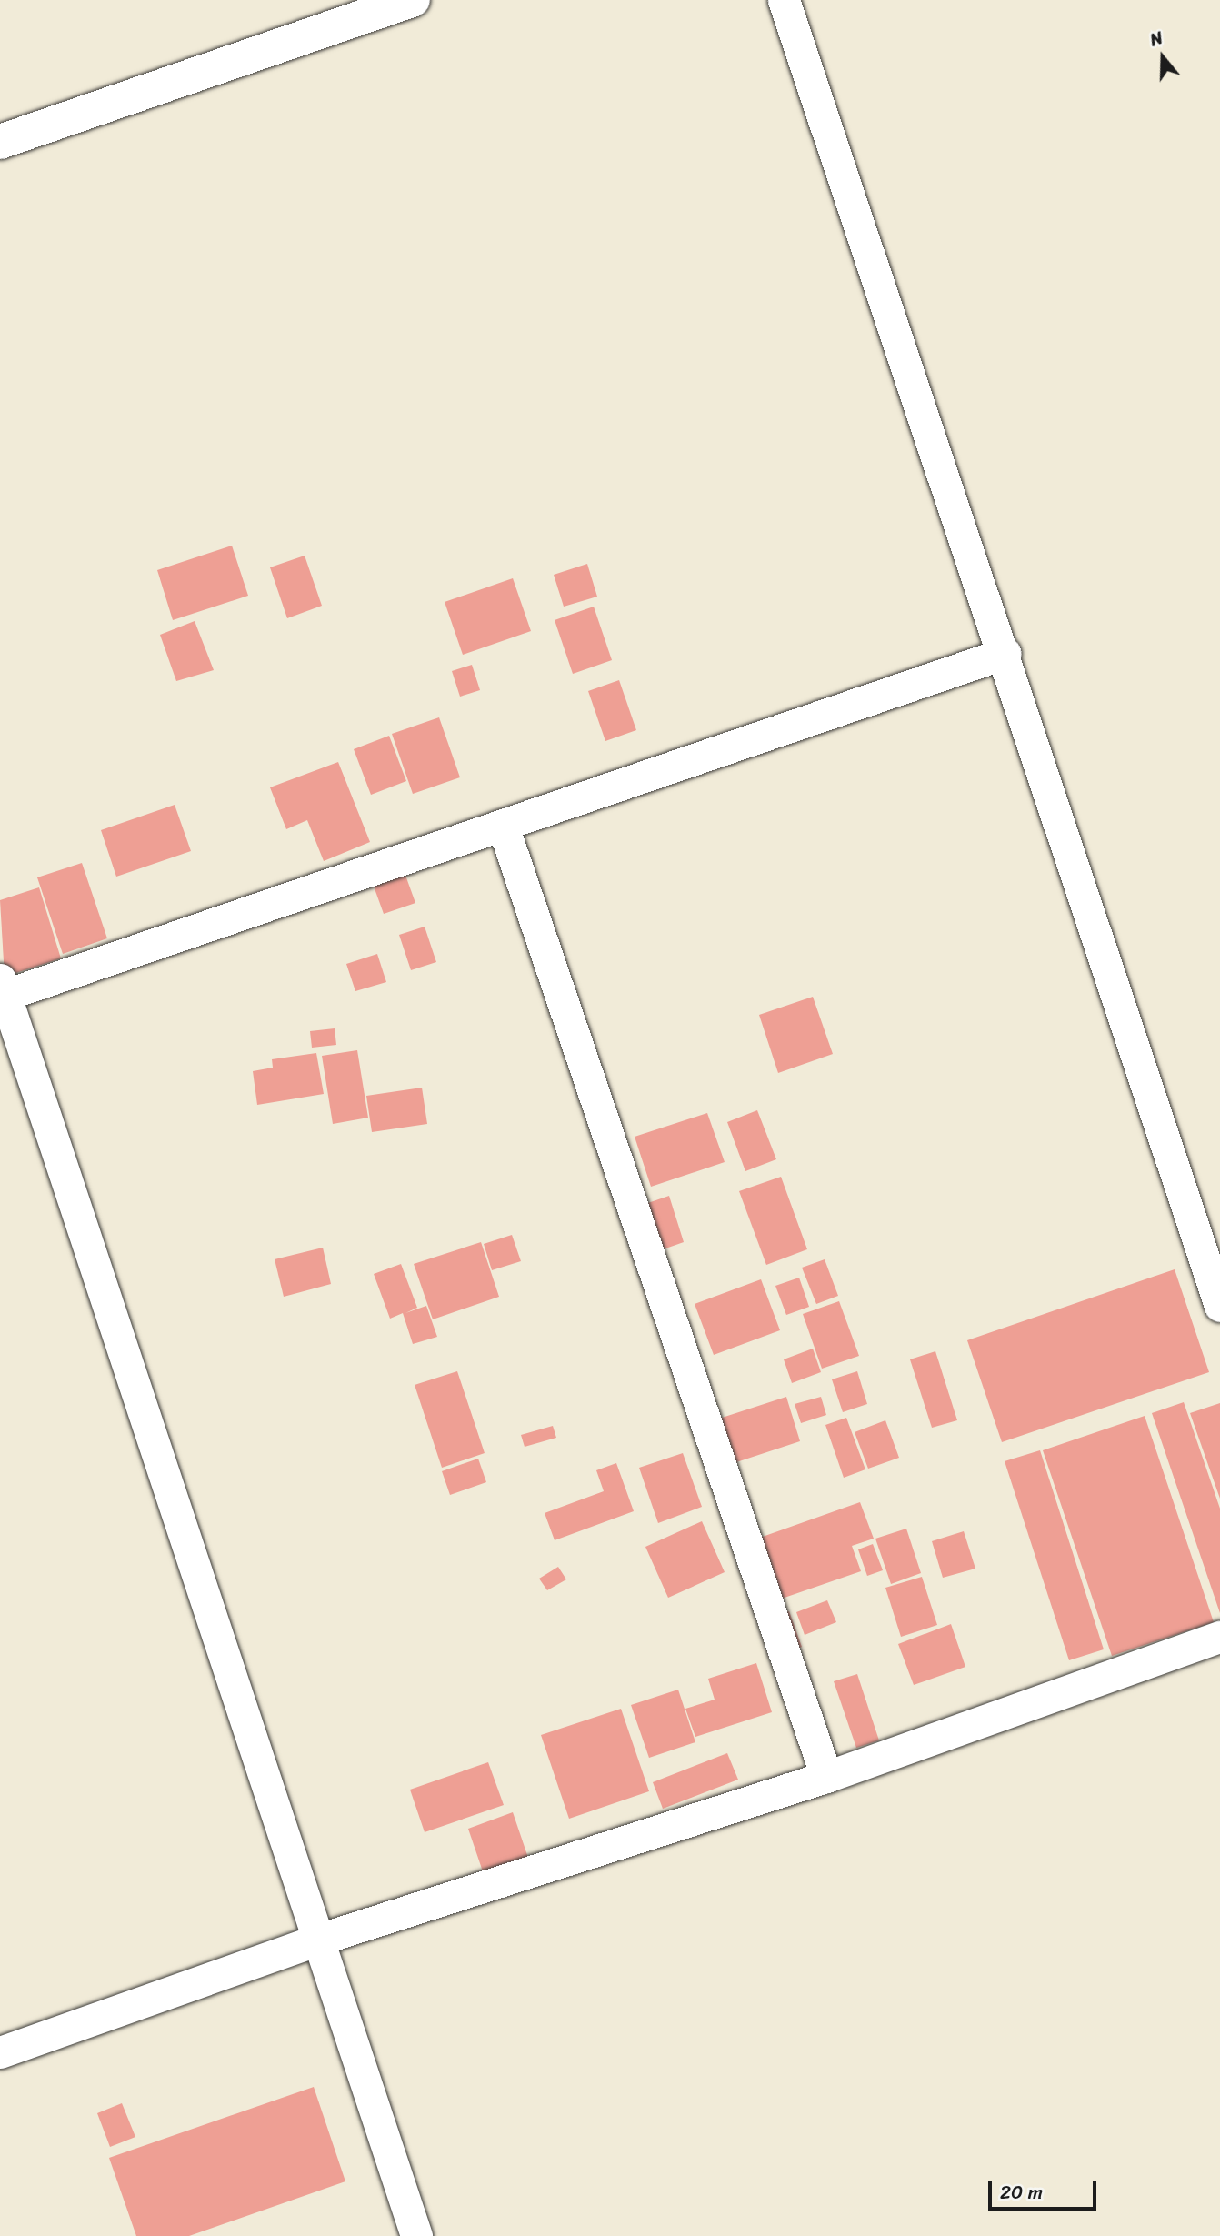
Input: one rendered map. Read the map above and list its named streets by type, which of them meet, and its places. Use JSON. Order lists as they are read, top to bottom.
{
  "scale_bar": "20 m",
  "north": "top"
}
